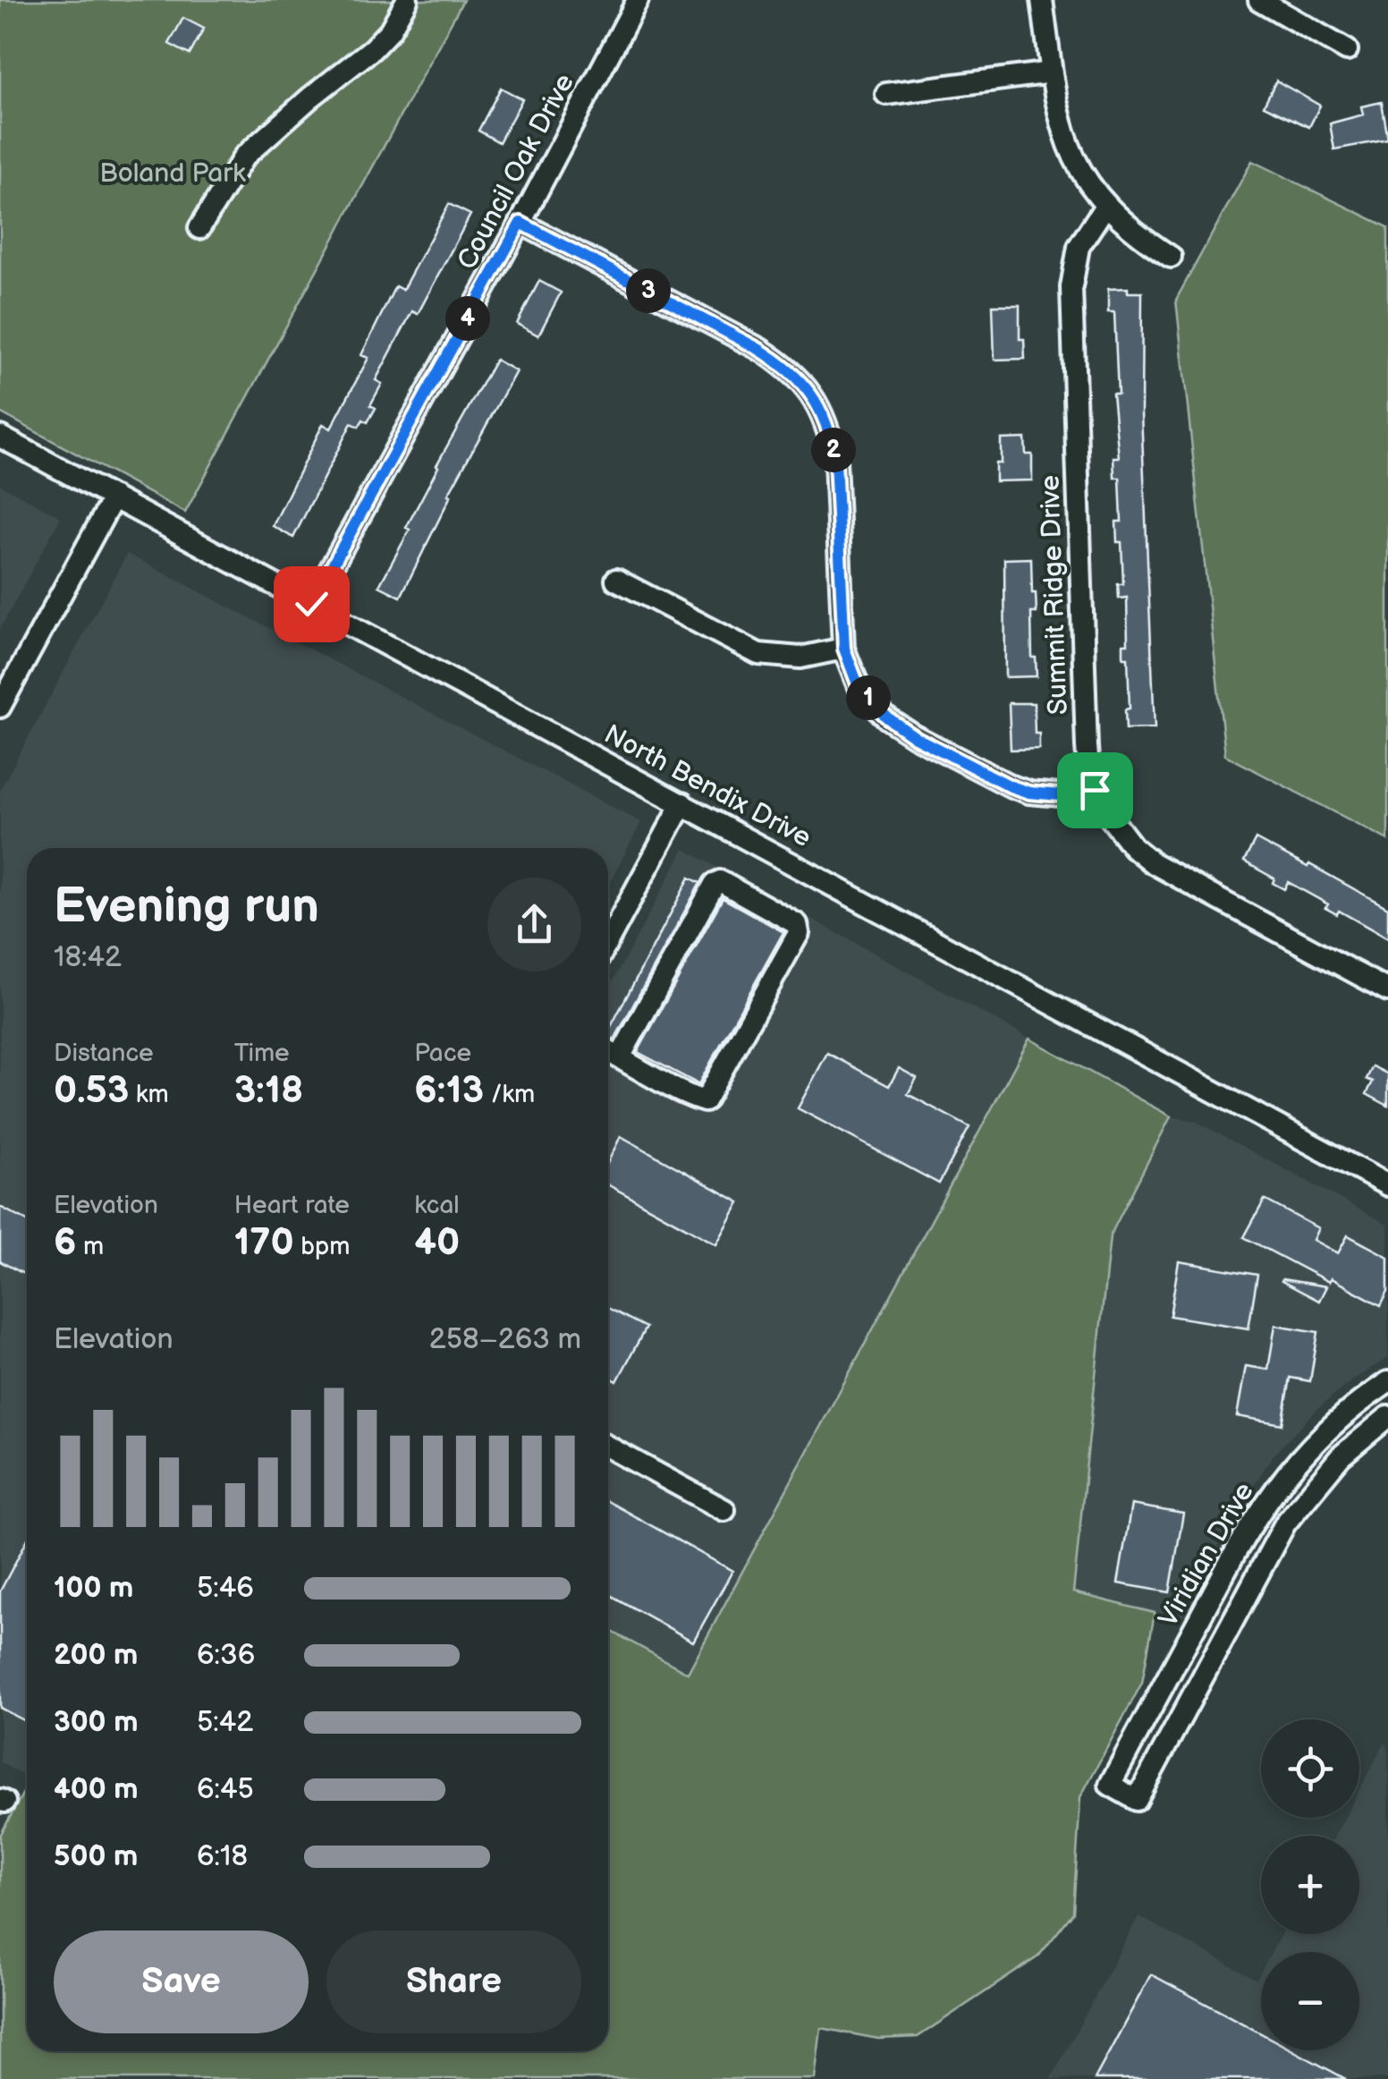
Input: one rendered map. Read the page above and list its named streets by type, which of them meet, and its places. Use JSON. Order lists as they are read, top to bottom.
{
  "streets": {
    "street": [
      "Council Oak Drive",
      "Summit Ridge Drive",
      "North Bendix Drive",
      "Viridian Drive"
    ]
  },
  "crossings": [
    ["Council Oak Drive", "North Bendix Drive"]
  ],
  "parks": ["Boland Park"],
  "page": {
    "pins": [
      "3",
      "4",
      "2",
      "1"
    ],
    "heading": ["Evening run", "18:42"],
    "stats": [
      ["Distance", "0.53 km"],
      ["Time", "3:18"],
      ["Pace", "6:13 /km"],
      ["Elevation", "6 m"],
      ["Heart rate", "170 bpm"],
      ["kcal", "40"]
    ],
    "chart": ["Elevation", "258–263 m"],
    "list": [
      {
        "name": "100 m",
        "note": "5:46"
      },
      {
        "name": "200 m",
        "note": "6:36"
      },
      {
        "name": "300 m",
        "note": "5:42"
      },
      {
        "name": "400 m",
        "note": "6:45"
      },
      {
        "name": "500 m",
        "note": "6:18"
      }
    ],
    "map_buttons": ["+", "−"],
    "buttons": ["Save", "Share"]
  }
}
